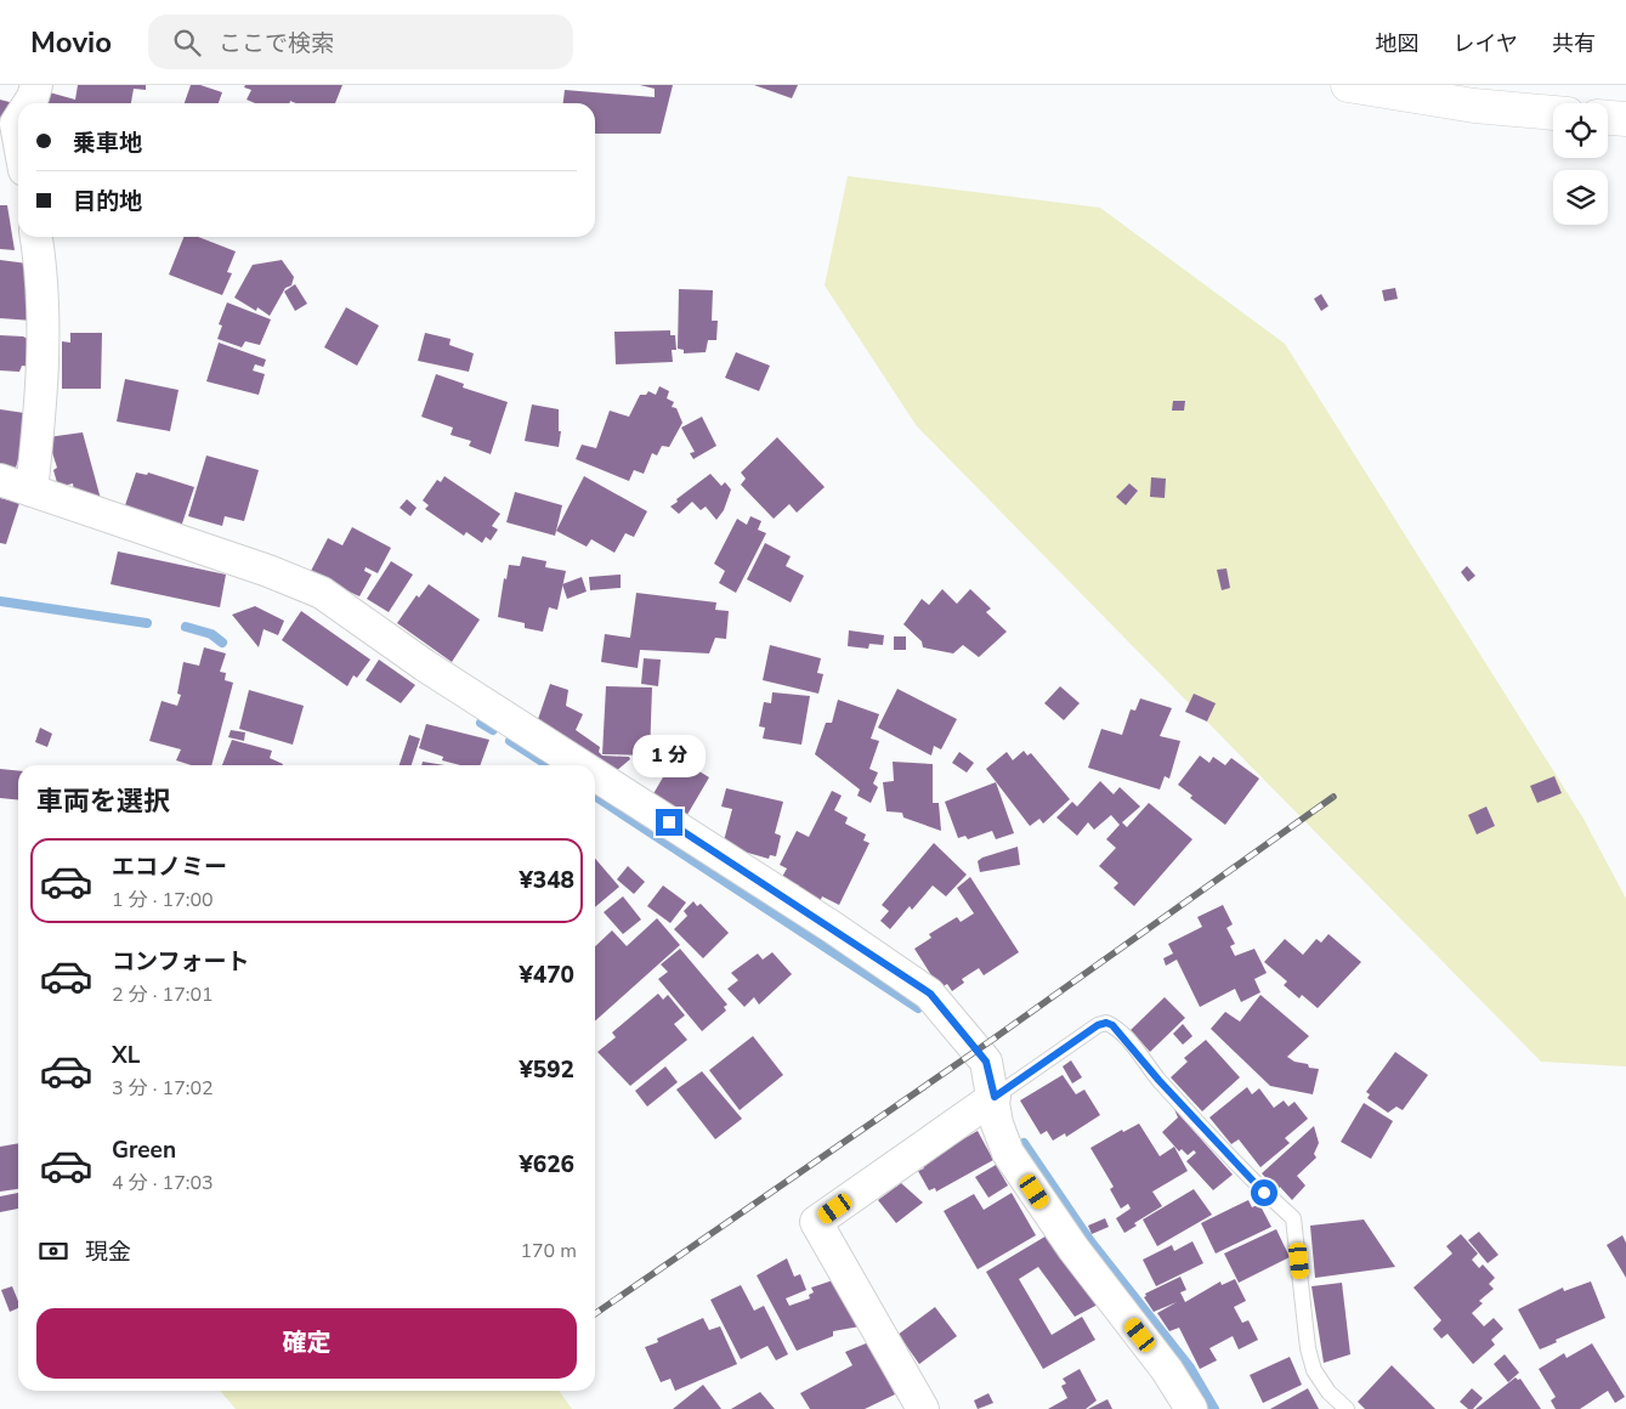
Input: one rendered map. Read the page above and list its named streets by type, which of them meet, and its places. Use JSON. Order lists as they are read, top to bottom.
{
  "page": {
    "header": "Movio",
    "search": "ここで検索",
    "nav": ["地図", "レイヤ", "共有"],
    "banner": ["乗車地", "目的地"],
    "bubble": "1 分",
    "heading": "車両を選択",
    "list": [
      {
        "name": "エコノミー",
        "note": "1 分 · 17:00",
        "value": "¥348"
      },
      {
        "name": "コンフォート",
        "note": "2 分 · 17:01",
        "value": "¥470"
      },
      {
        "name": "XL",
        "note": "3 分 · 17:02",
        "value": "¥592"
      },
      {
        "name": "Green",
        "note": "4 分 · 17:03",
        "value": "¥626"
      }
    ],
    "pay": ["現金", "170 m"],
    "buttons": "確定"
  }
}
